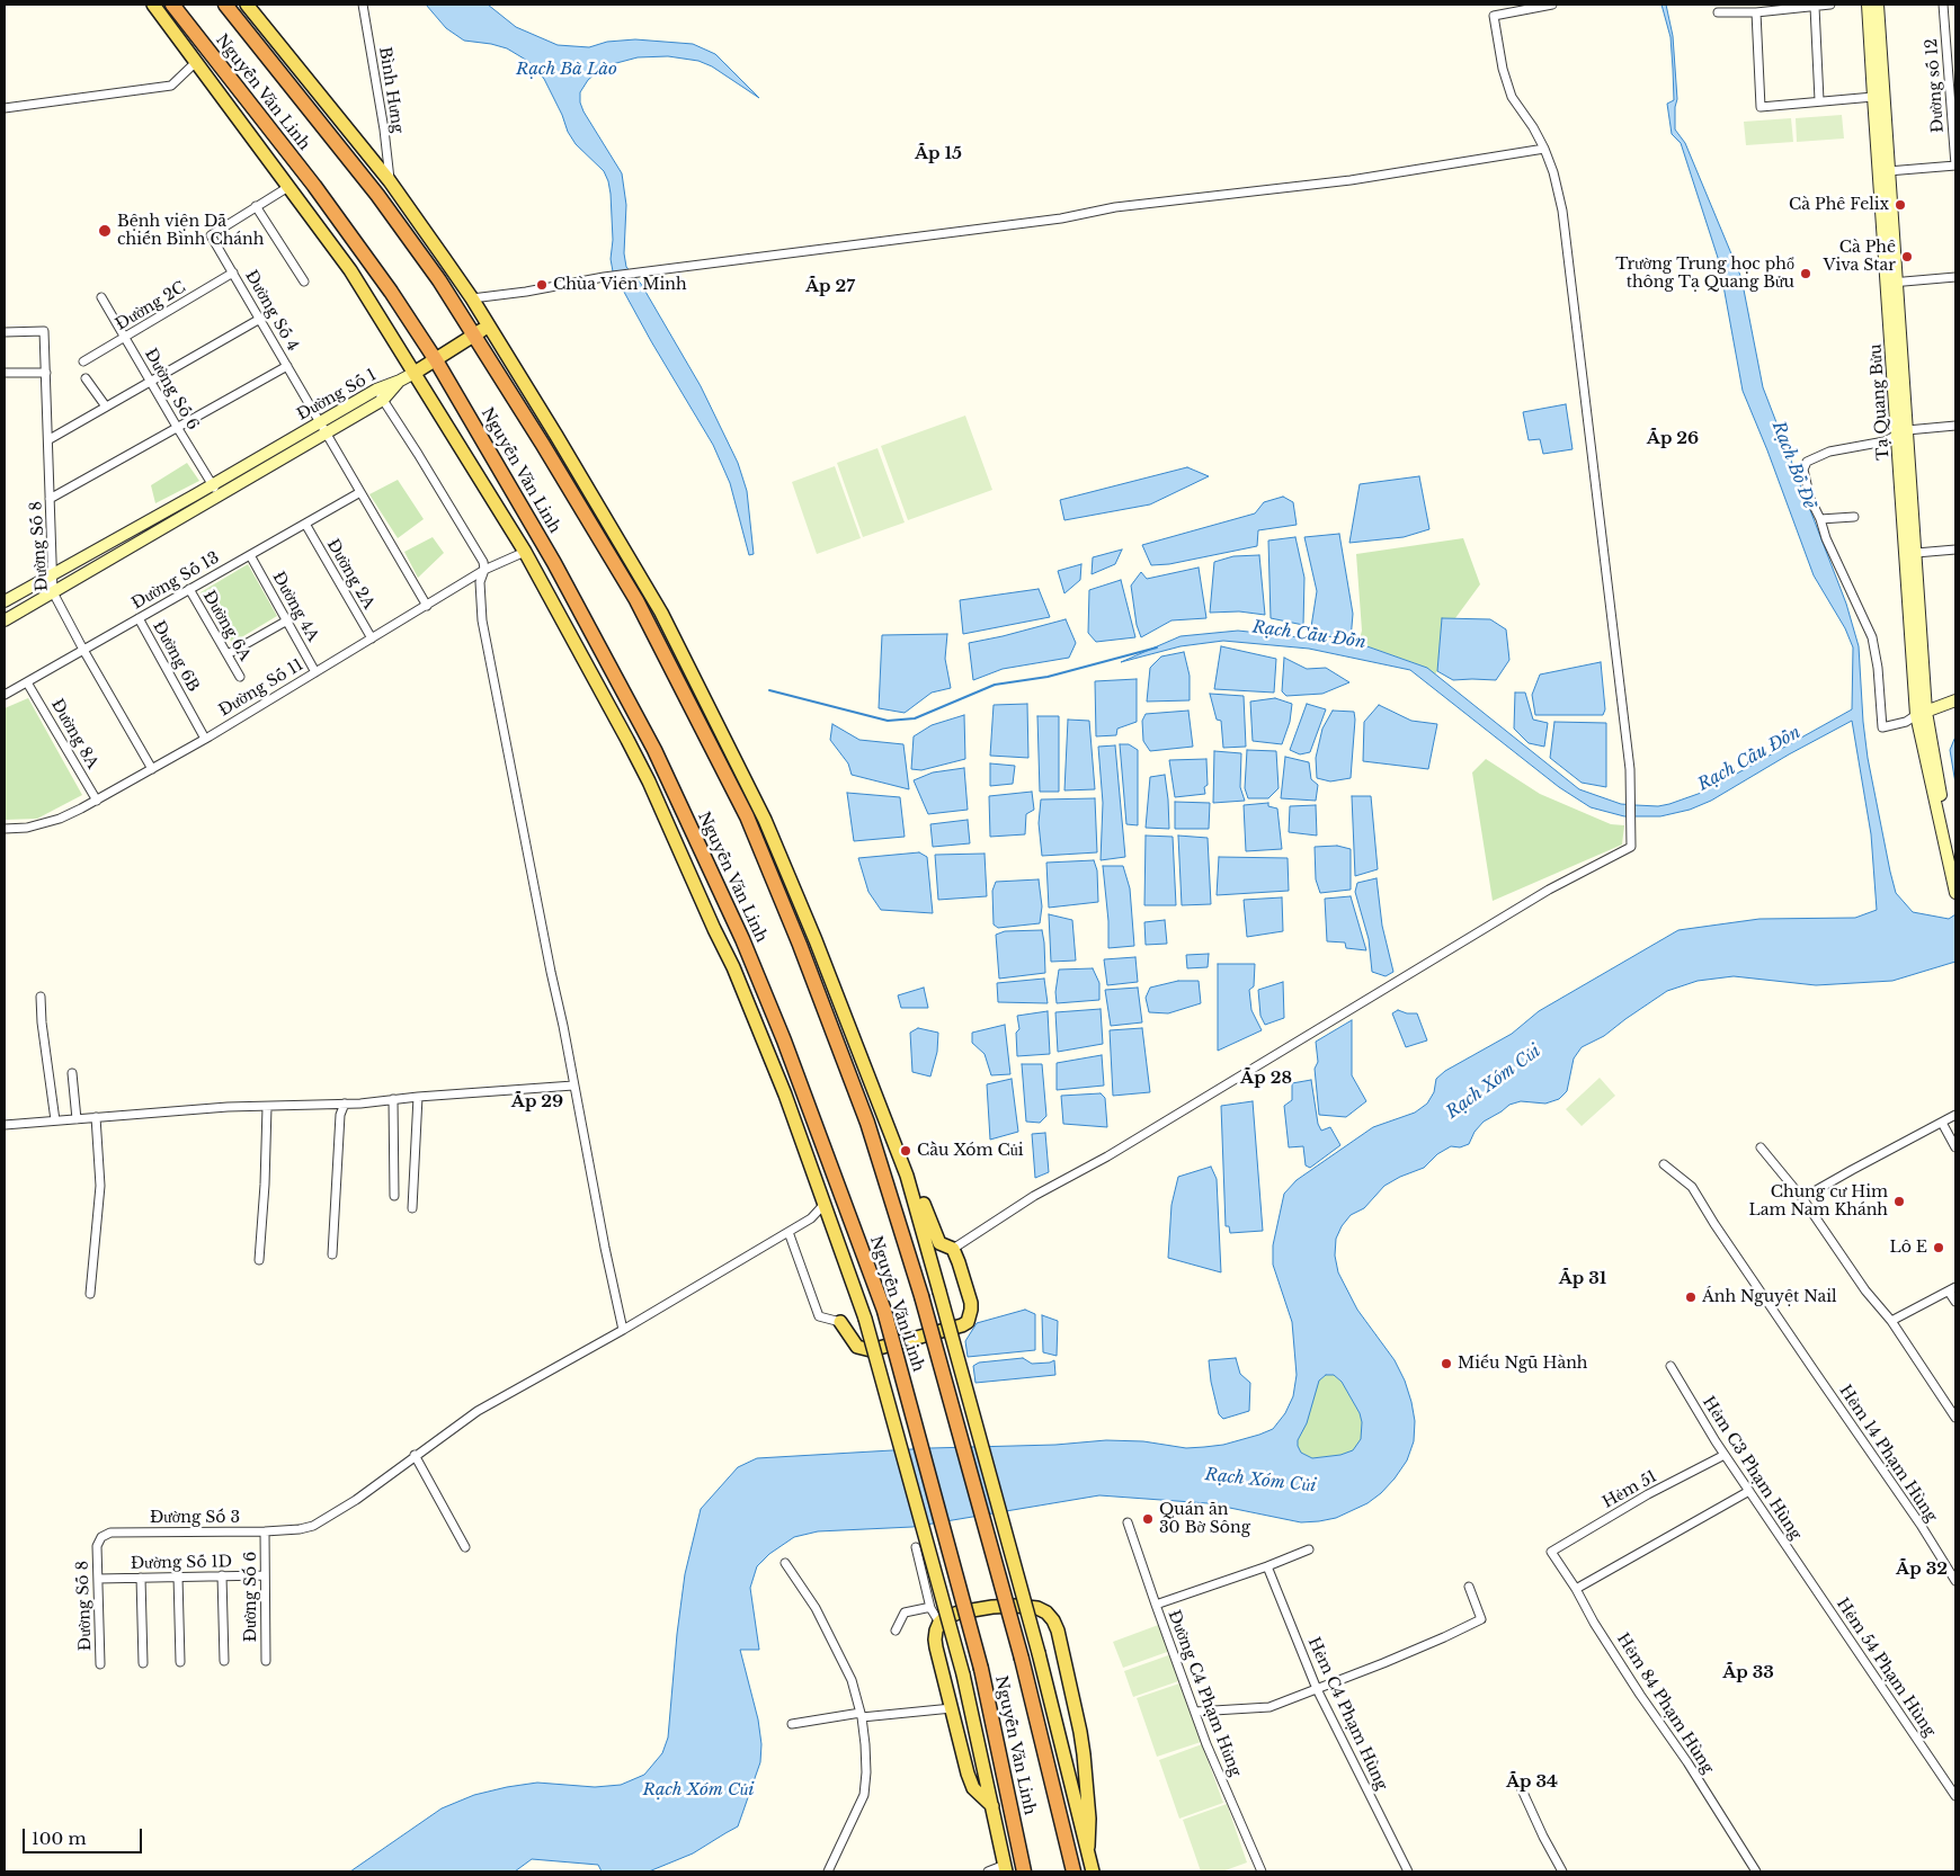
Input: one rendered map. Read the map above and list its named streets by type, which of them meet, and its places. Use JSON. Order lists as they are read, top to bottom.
{
  "streets": {
    "highway": ["Nguyễn Văn Linh"],
    "main road": ["Đường Số 1", "Tạ Quang Bửu"],
    "street": [
      "Đường số 12",
      "Bình Hưng",
      "Đường 2C",
      "Đường Số 4",
      "Đường Số 6",
      "Đường Số 8",
      "Đường 2A",
      "Đường Số 13",
      "Đường 4A",
      "Đường 6A",
      "Đường 6B",
      "Đường Số 11",
      "Đường 8A",
      "Hẻm 14 Phạm Hùng",
      "Hẻm C3 Phạm Hùng",
      "Hẻm 51",
      "Đường Số 3",
      "Đường Số 1D",
      "Hẻm 54 Phạm Hùng",
      "Đường C4 Phạm Hủng",
      "Hẻm 84 Phạm Hùng",
      "Hẻm C4 Phạm Hùng"
    ]
  },
  "crossings": [
    ["Đường 2C", "Đường Số 4"],
    ["Đường 2C", "Đường Số 6"],
    ["Đường Số 4", "Đường Số 1"],
    ["Đường Số 4", "Đường Số 13"],
    ["Đường Số 4", "Đường Số 11"],
    ["Đường Số 6", "Đường Số 1"],
    ["Đường Số 6", "Đường Số 3"],
    ["Đường Số 6", "Đường Số 1D"],
    ["Đường Số 1", "Đường Số 8"],
    ["Đường Số 8", "Đường Số 13"],
    ["Đường Số 8", "Đường Số 11"],
    ["Đường Số 8", "Đường Số 3"],
    ["Đường Số 8", "Đường Số 1D"],
    ["Đường 2A", "Đường Số 13"],
    ["Đường 2A", "Đường Số 11"],
    ["Đường Số 13", "Đường 4A"],
    ["Đường Số 13", "Đường 6A"],
    ["Đường Số 13", "Đường 6B"],
    ["Đường Số 13", "Đường 8A"],
    ["Đường 4A", "Đường Số 11"],
    ["Đường 6B", "Đường Số 11"],
    ["Đường Số 11", "Đường 8A"],
    ["Hẻm C3 Phạm Hùng", "Hẻm 51"],
    ["Hẻm C3 Phạm Hùng", "Hẻm 54 Phạm Hùng"],
    ["Hẻm 51", "Hẻm 84 Phạm Hùng"]
  ],
  "districts": [
    "Ấp 15",
    "Ấp 27",
    "Ấp 26",
    "Ấp 28",
    "Ấp 29",
    "Ấp 31",
    "Ấp 32",
    "Ấp 33",
    "Ấp 34"
  ],
  "water": [
    "Rạch Bà Lào",
    "Rạch Bồ Đề",
    "Rạch Cầu Đồn",
    "Rạch Xóm Củi"
  ],
  "places": [
    "Cà Phê Felix",
    "Bệnh viện Dã chiến Bình Chánh",
    "Cà Phê Viva Star",
    "Trường Trung học phổ thông Tạ Quang Bửu",
    "Chùa Viên Minh",
    "Cầu Xóm Củi",
    "Chung cư Him Lam Nam Khánh",
    "Lô E",
    "Ánh Nguyệt Nail",
    "Miếu Ngũ Hành",
    "Quán ăn 30 Bờ Sông"
  ],
  "scale_bar": "100 m"
}
